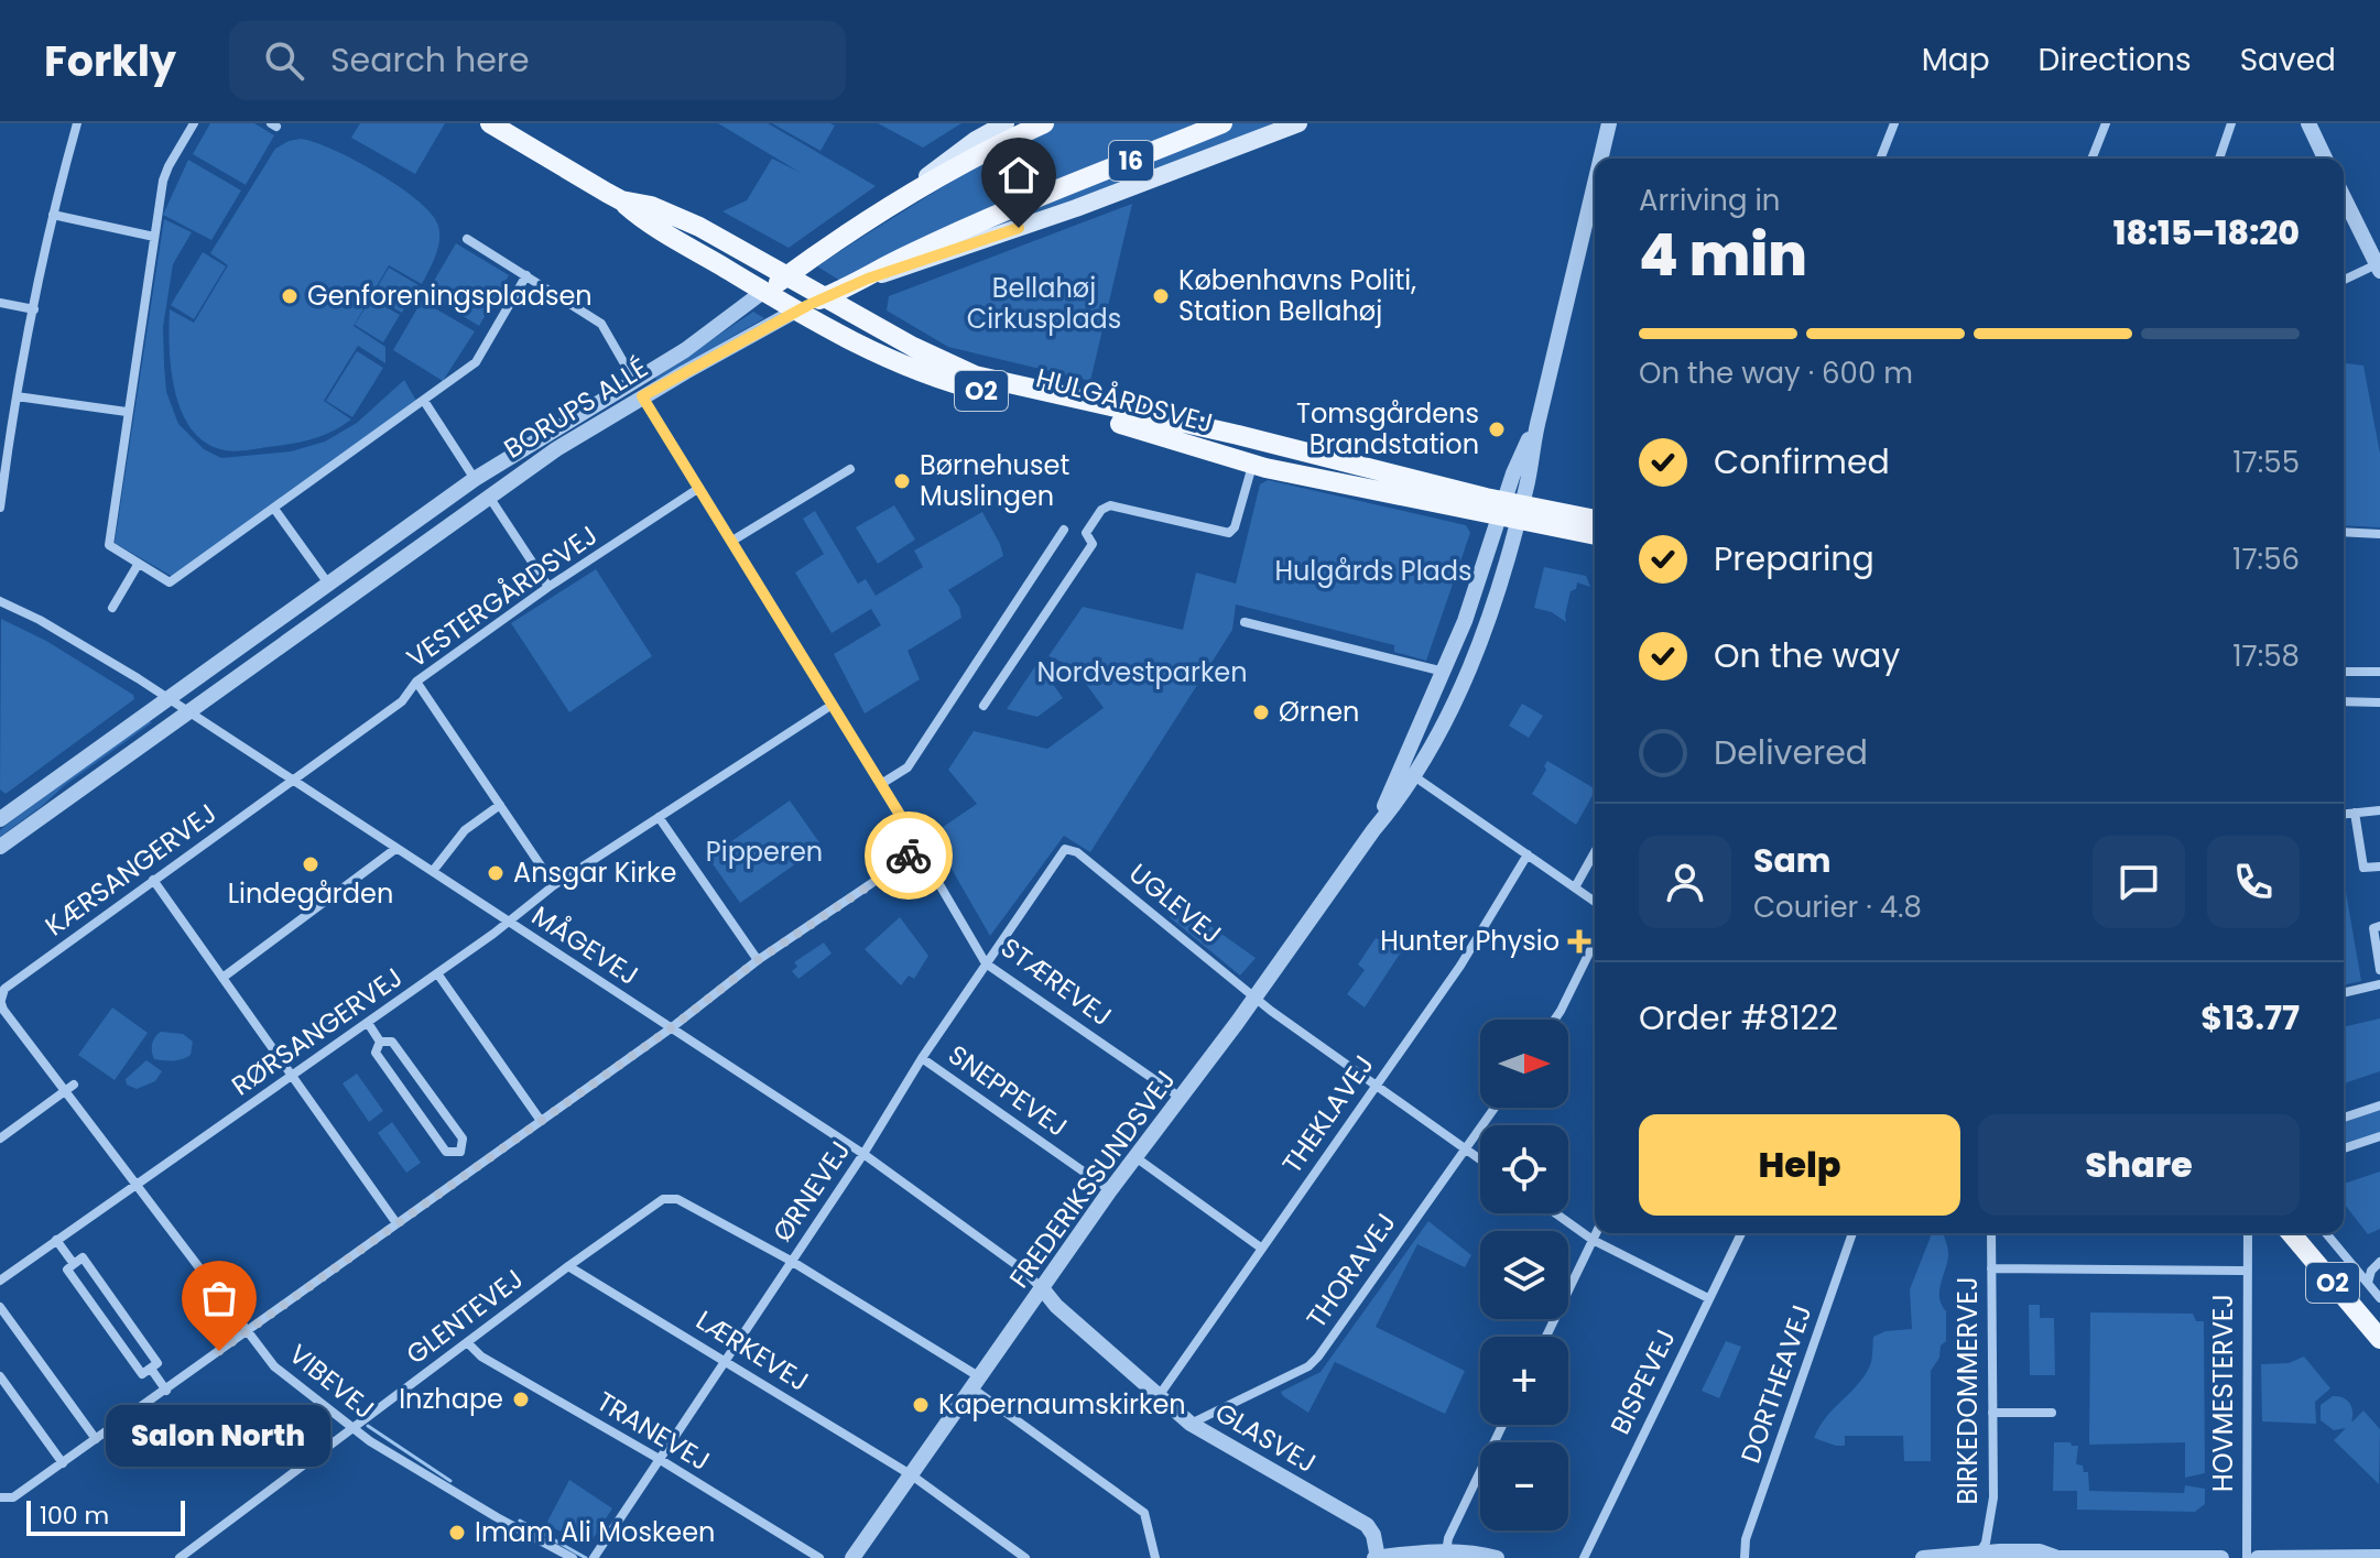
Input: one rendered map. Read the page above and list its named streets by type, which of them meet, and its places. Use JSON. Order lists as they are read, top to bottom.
{
  "streets": {
    "main road": [
      "16",
      "O2",
      "HULGÅRDSVEJ",
      "BORUPS ALLÉ"
    ],
    "street": [
      "VESTERGÅRDSVEJ",
      "KÆRSANGERVEJ",
      "UGLEVEJ",
      "MÅGEVEJ",
      "STÆREVEJ",
      "RØRSANGERVEJ",
      "SNEPPEVEJ",
      "THEKLAVEJ",
      "FREDERIKSSUNDSVEJ",
      "ØRNEVEJ",
      "THORAVEJ",
      "GLENTEVEJ",
      "LÆRKEVEJ",
      "VIBEVEJ",
      "BISPEVEJ",
      "DORTHEAVEJ",
      "BIRKEDOMMERVEJ",
      "HOVMESTERVEJ",
      "TRANEVEJ",
      "GLASVEJ"
    ]
  },
  "crossings": [
    ["16", "BORUPS ALLÉ"],
    ["O2", "HULGÅRDSVEJ"],
    ["O2", "FREDERIKSSUNDSVEJ"],
    ["HULGÅRDSVEJ", "BORUPS ALLÉ"],
    ["HULGÅRDSVEJ", "FREDERIKSSUNDSVEJ"],
    ["BORUPS ALLÉ", "MÅGEVEJ"],
    ["BORUPS ALLÉ", "STÆREVEJ"],
    ["VESTERGÅRDSVEJ", "KÆRSANGERVEJ"],
    ["VESTERGÅRDSVEJ", "MÅGEVEJ"],
    ["VESTERGÅRDSVEJ", "STÆREVEJ"],
    ["KÆRSANGERVEJ", "MÅGEVEJ"],
    ["KÆRSANGERVEJ", "VIBEVEJ"],
    ["UGLEVEJ", "THEKLAVEJ"],
    ["UGLEVEJ", "FREDERIKSSUNDSVEJ"],
    ["UGLEVEJ", "ØRNEVEJ"],
    ["UGLEVEJ", "THORAVEJ"],
    ["MÅGEVEJ", "RØRSANGERVEJ"],
    ["MÅGEVEJ", "FREDERIKSSUNDSVEJ"],
    ["MÅGEVEJ", "ØRNEVEJ"],
    ["MÅGEVEJ", "GLASVEJ"],
    ["STÆREVEJ", "RØRSANGERVEJ"],
    ["STÆREVEJ", "FREDERIKSSUNDSVEJ"],
    ["STÆREVEJ", "ØRNEVEJ"],
    ["RØRSANGERVEJ", "VIBEVEJ"],
    ["SNEPPEVEJ", "FREDERIKSSUNDSVEJ"],
    ["SNEPPEVEJ", "ØRNEVEJ"],
    ["THEKLAVEJ", "GLASVEJ"],
    ["FREDERIKSSUNDSVEJ", "LÆRKEVEJ"],
    ["FREDERIKSSUNDSVEJ", "GLASVEJ"],
    ["ØRNEVEJ", "GLENTEVEJ"],
    ["ØRNEVEJ", "LÆRKEVEJ"],
    ["ØRNEVEJ", "TRANEVEJ"],
    ["THORAVEJ", "GLASVEJ"],
    ["GLENTEVEJ", "LÆRKEVEJ"],
    ["GLENTEVEJ", "VIBEVEJ"],
    ["GLENTEVEJ", "TRANEVEJ"]
  ],
  "parks": [
    "Bellahøj Cirkusplads",
    "Hulgårds Plads",
    "Nordvestparken",
    "Pipperen"
  ],
  "places": {
    "other": [
      "Genforeningspladsen",
      "Københavns Politi, Station Bellahøj",
      "Tomsgårdens Brandstation",
      "Børnehuset Muslingen",
      "Ørnen",
      "Lindegården",
      "Ansgar Kirke",
      "Salon North",
      "Inzhape",
      "Kapernaumskirken",
      "Imam Ali Moskeen"
    ],
    "health": ["Hunter Physio"]
  },
  "scale_bar": "100 m",
  "north": "right",
  "page": {
    "header": "Forkly",
    "search": "Search here",
    "nav": ["Map", "Directions", "Saved"],
    "heading": ["4 min", "Arriving in", "18:15–18:20"],
    "panel": [
      "Sam",
      "Courier · 4.8",
      "Order #8122",
      "$13.77"
    ],
    "bar": "On the way · 600 m",
    "list": [
      ["Confirmed", "17:55"],
      ["Preparing", "17:56"],
      ["On the way", "17:58"],
      "Delivered"
    ],
    "map_buttons": ["+", "−"],
    "buttons": ["Help", "Share"],
    "bubble": "Salon North",
    "scale": "100 m"
  }
}
